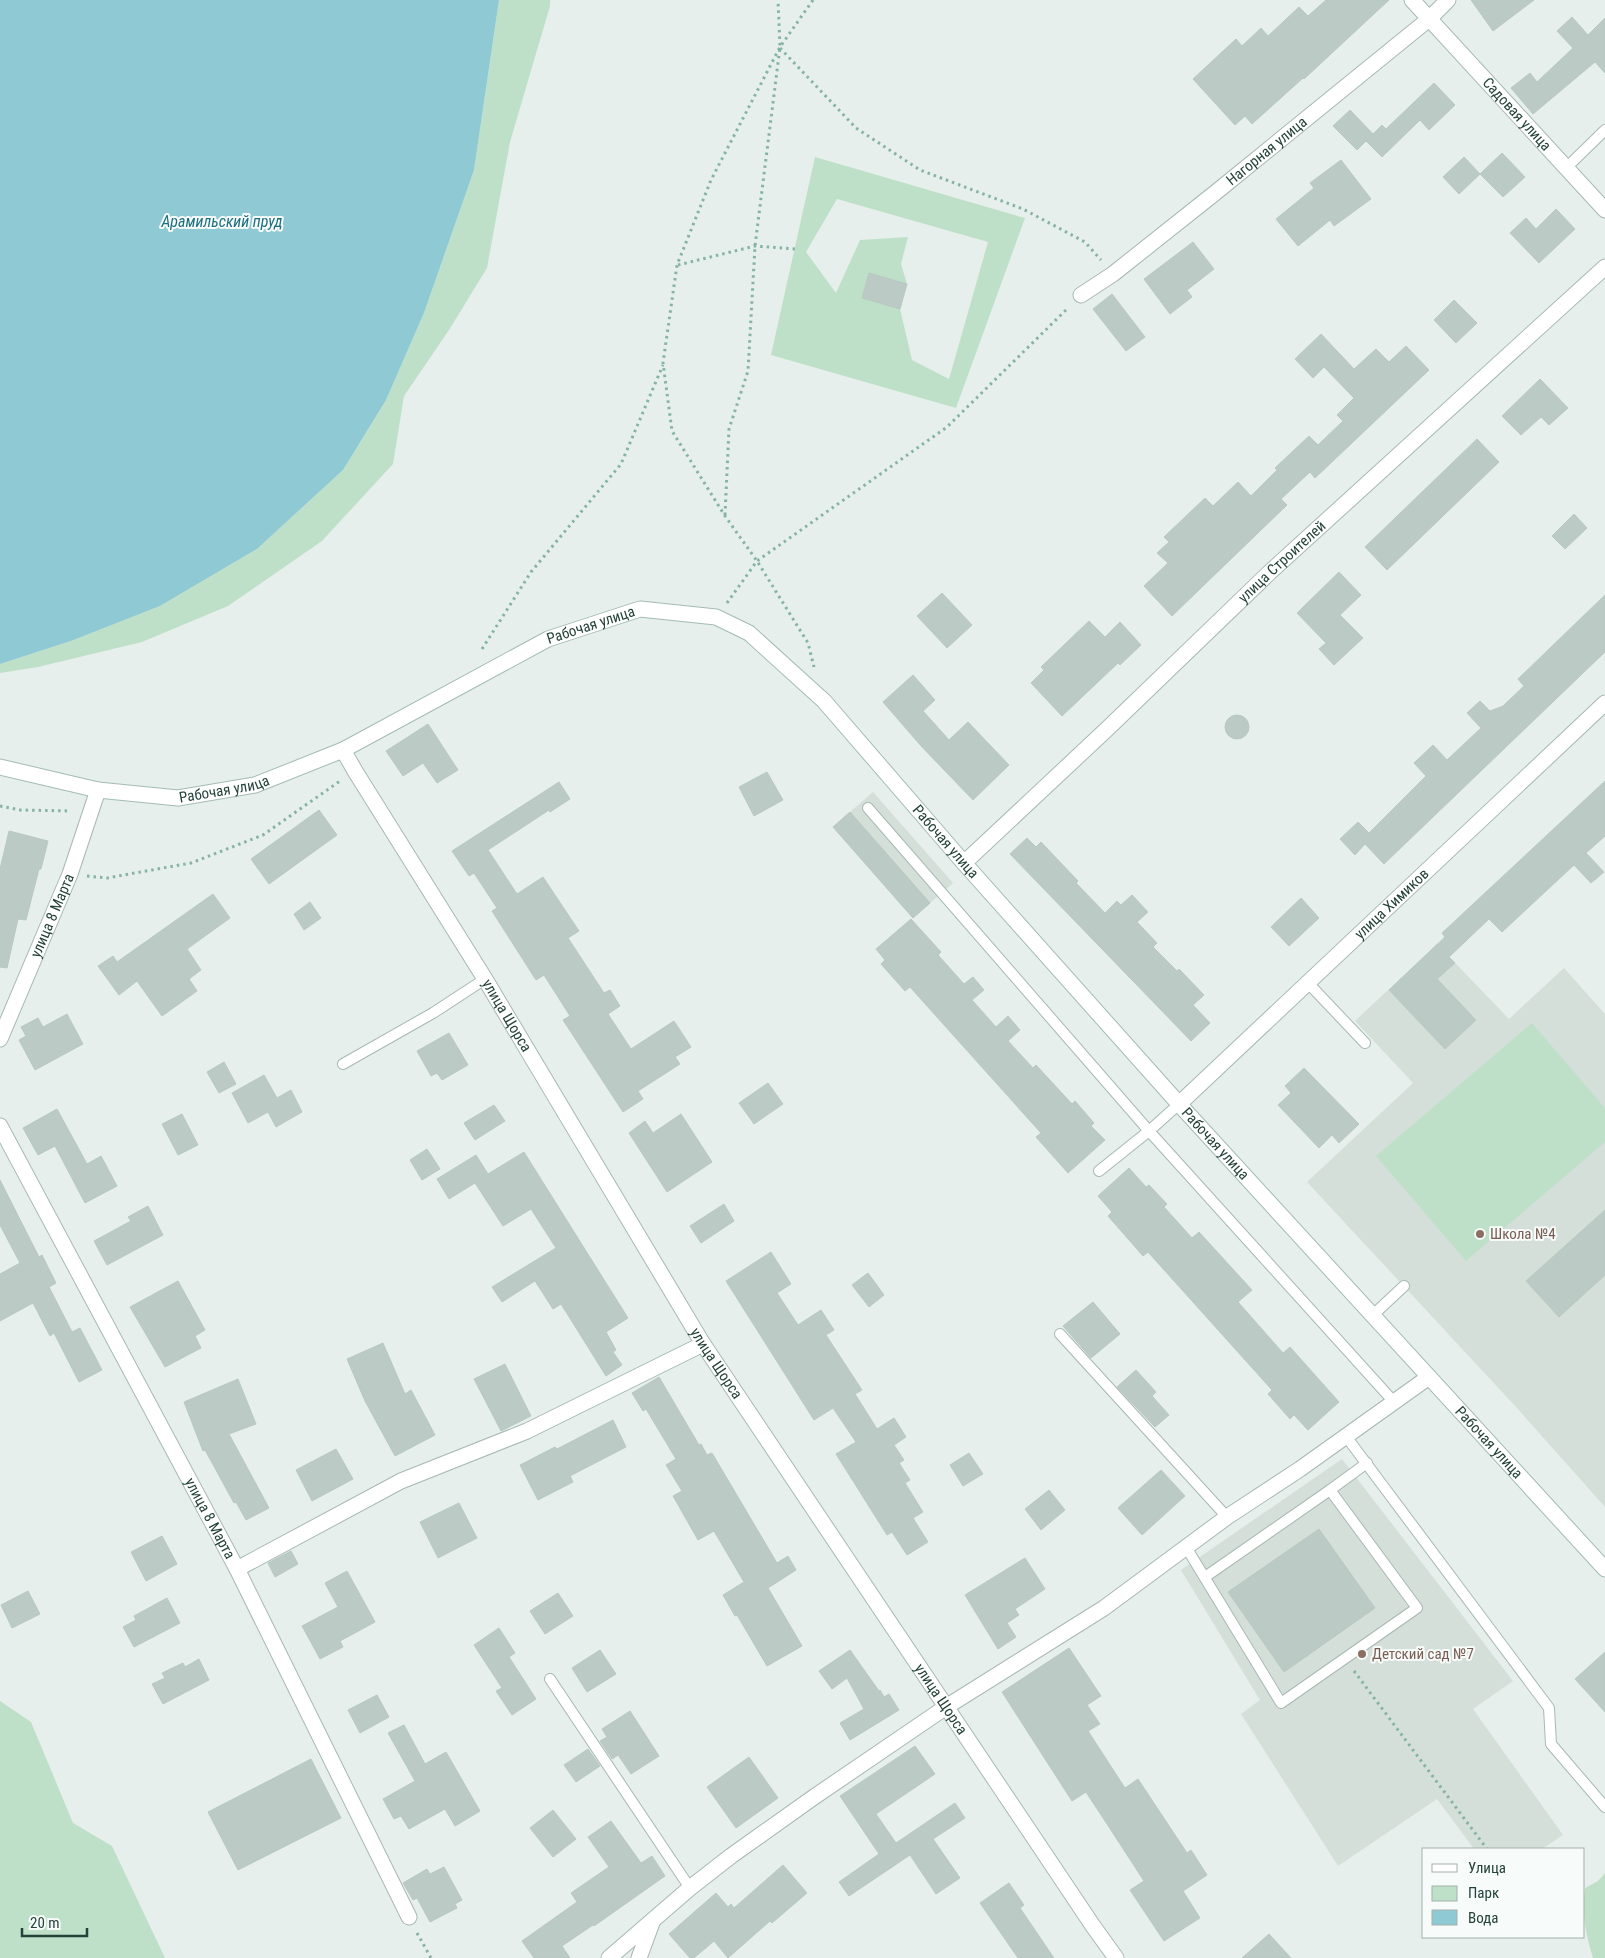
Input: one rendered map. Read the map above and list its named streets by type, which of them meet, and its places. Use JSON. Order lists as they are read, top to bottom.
{
  "streets": {
    "street": [
      "Садовая улица",
      "Нагорная улица",
      "улица Строителей",
      "Рабочая улица",
      "улица Химиков",
      "улица 8 Марта",
      "улица Щорса"
    ]
  },
  "crossings": [
    ["Садовая улица", "Нагорная улица"],
    ["улица Строителей", "Рабочая улица"],
    ["Рабочая улица", "улица Химиков"],
    ["Рабочая улица", "улица 8 Марта"],
    ["Рабочая улица", "улица Щорса"]
  ],
  "water": ["Арамильский пруд"],
  "places": ["Школа №4", "Детский сад №7"],
  "legend": ["Улица", "Парк", "Вода"],
  "scale_bar": "20 m"
}
